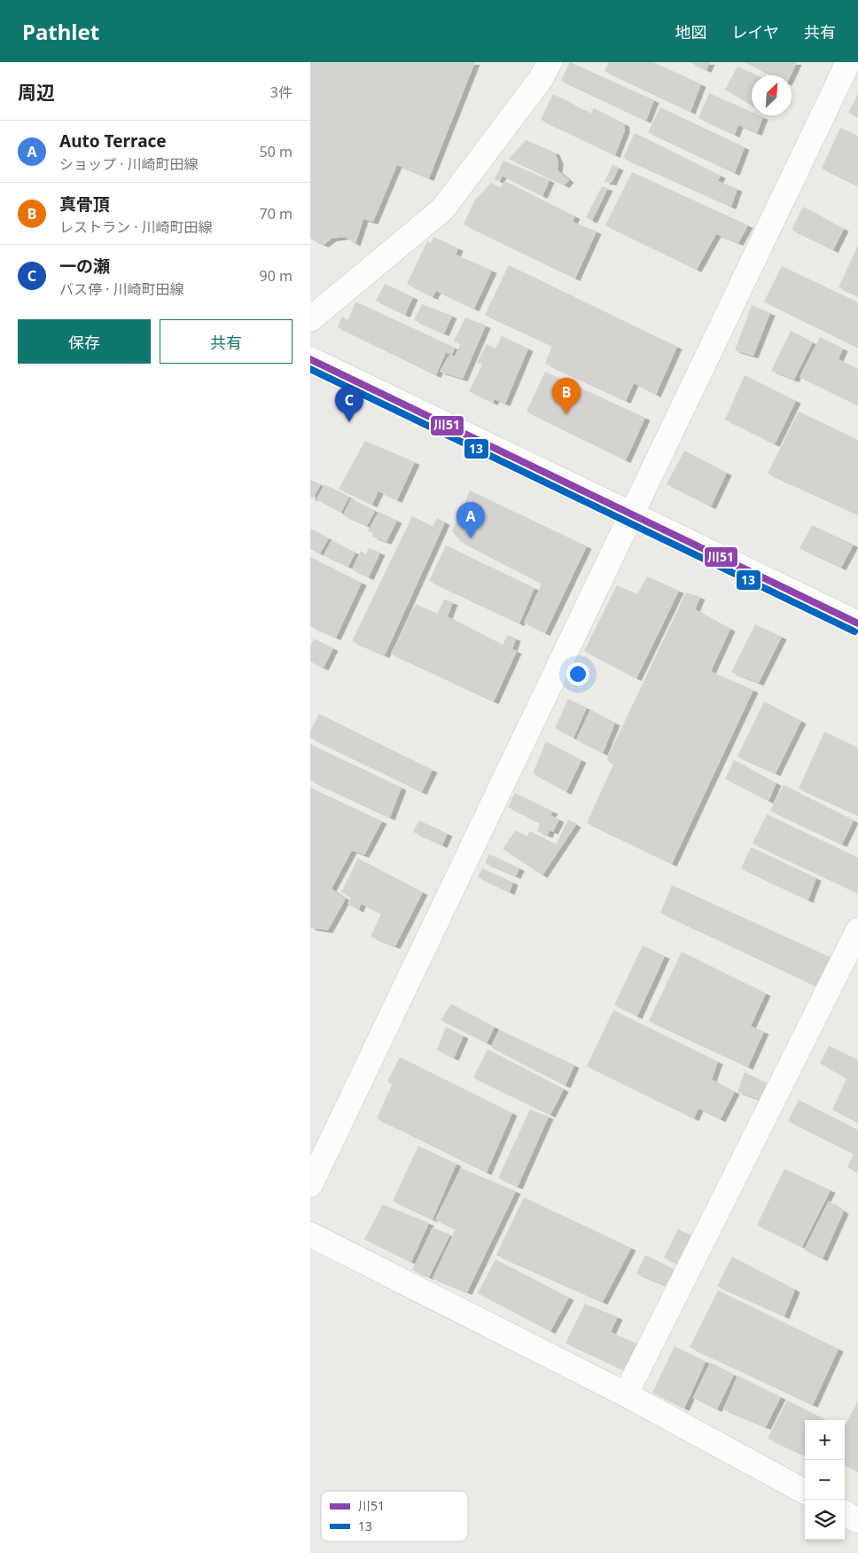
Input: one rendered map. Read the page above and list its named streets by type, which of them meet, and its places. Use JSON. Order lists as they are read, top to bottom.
{
  "lines": ["transit line 川51", "transit line 13"],
  "legend": ["川51", "13"],
  "north": "top right",
  "page": {
    "header": "Pathlet",
    "nav": ["地図", "レイヤ", "共有"],
    "heading": ["周辺", "3件"],
    "list": [
      {
        "mark": "A",
        "name": "Auto Terrace",
        "note": "ショップ · 川崎町田線",
        "value": "50 m"
      },
      {
        "mark": "B",
        "name": "真骨頂",
        "note": "レストラン · 川崎町田線",
        "value": "70 m"
      },
      {
        "mark": "C",
        "name": "一の瀬",
        "note": "バス停 · 川崎町田線",
        "value": "90 m"
      }
    ],
    "buttons": ["保存", "共有"],
    "pins": ["B", "C", "A"],
    "map_buttons": ["+", "−"]
  }
}
